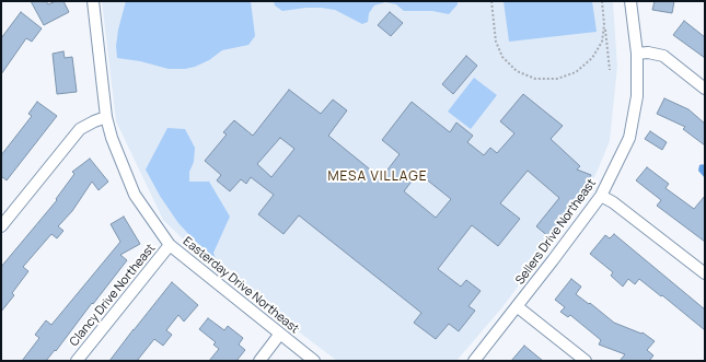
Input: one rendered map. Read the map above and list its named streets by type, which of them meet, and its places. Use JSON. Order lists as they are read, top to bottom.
{
  "streets": {
    "street": ["Sellers Drive Northeast", "Easterday Drive Northeast", "Clancy Drive Northeast"]
  },
  "crossings": [
    ["Easterday Drive Northeast", "Clancy Drive Northeast"]
  ],
  "districts": ["MESA VILLAGE"]
}
